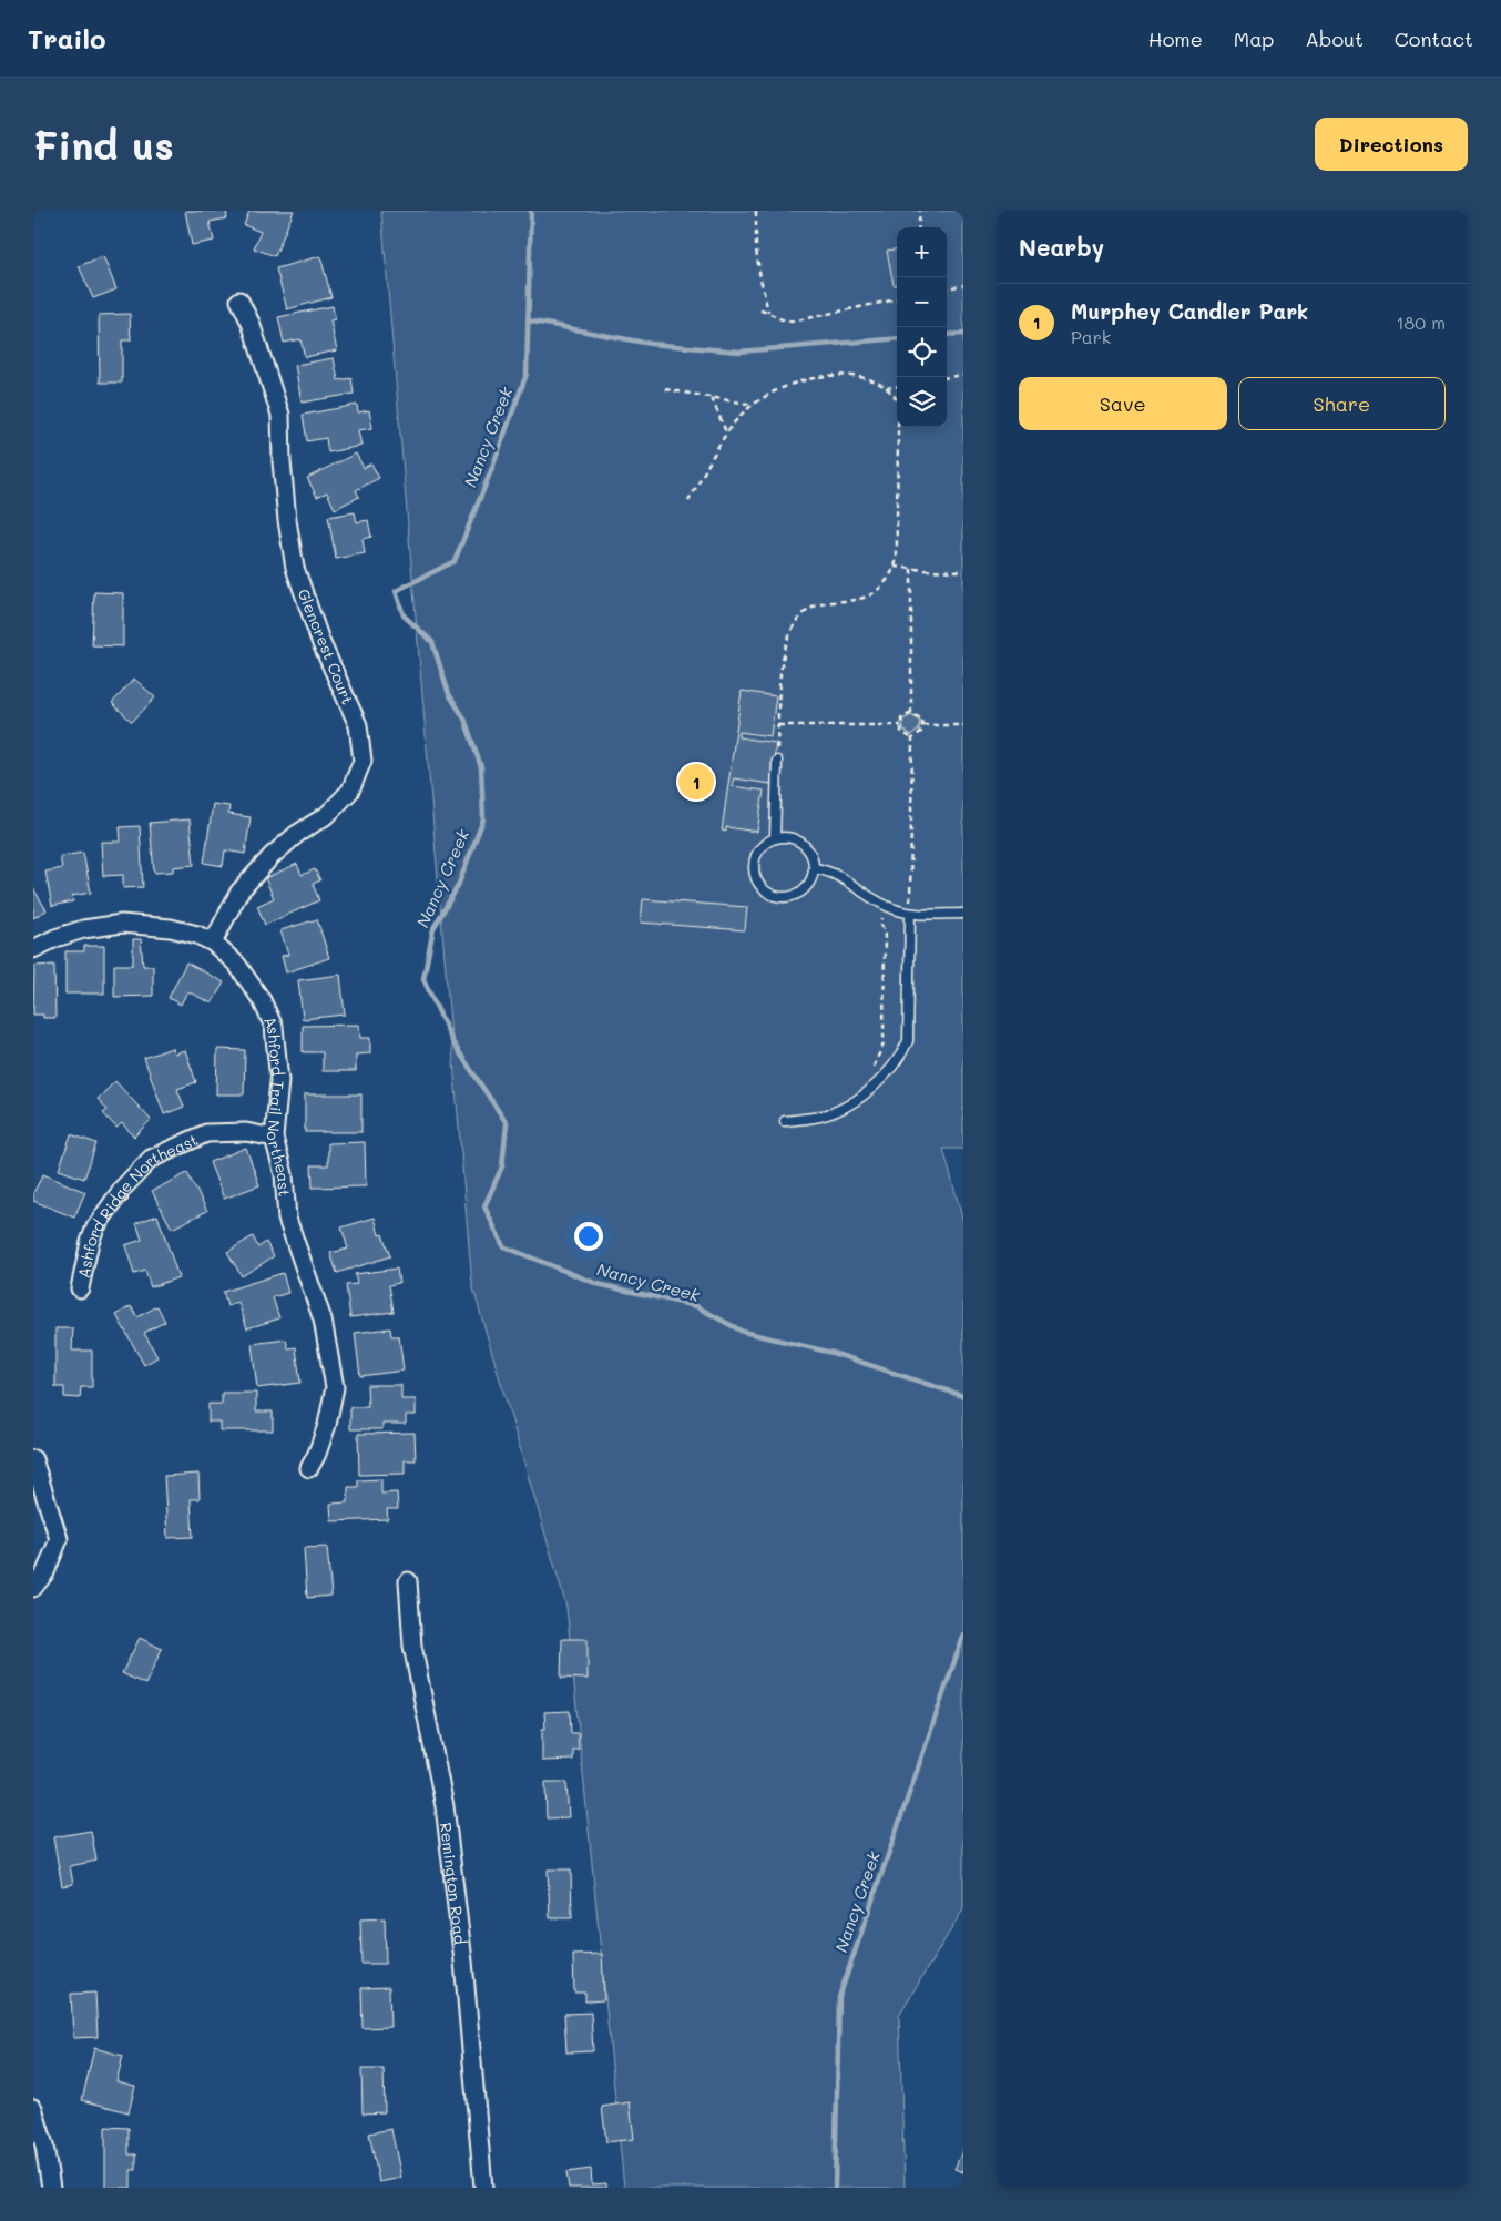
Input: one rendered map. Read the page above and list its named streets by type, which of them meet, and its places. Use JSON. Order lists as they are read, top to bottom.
{
  "streets": {
    "street": [
      "Glencrest Court",
      "Ashford Trail Northeast",
      "Ashford Ridge Northeast",
      "Remington Road"
    ]
  },
  "crossings": [
    ["Glencrest Court", "Ashford Trail Northeast"],
    ["Ashford Trail Northeast", "Ashford Ridge Northeast"]
  ],
  "water": ["Nancy Creek"],
  "page": {
    "header": "Trailo",
    "nav": [
      "Home",
      "Map",
      "About",
      "Contact"
    ],
    "buttons": [
      "Directions",
      ["Save", "Share"]
    ],
    "title": "Find us",
    "heading": "Nearby",
    "map_buttons": ["+", "−"],
    "list": [
      {
        "mark": "1",
        "name": "Murphey Candler Park",
        "note": "Park",
        "value": "180 m"
      }
    ],
    "pins": "1"
  }
}
